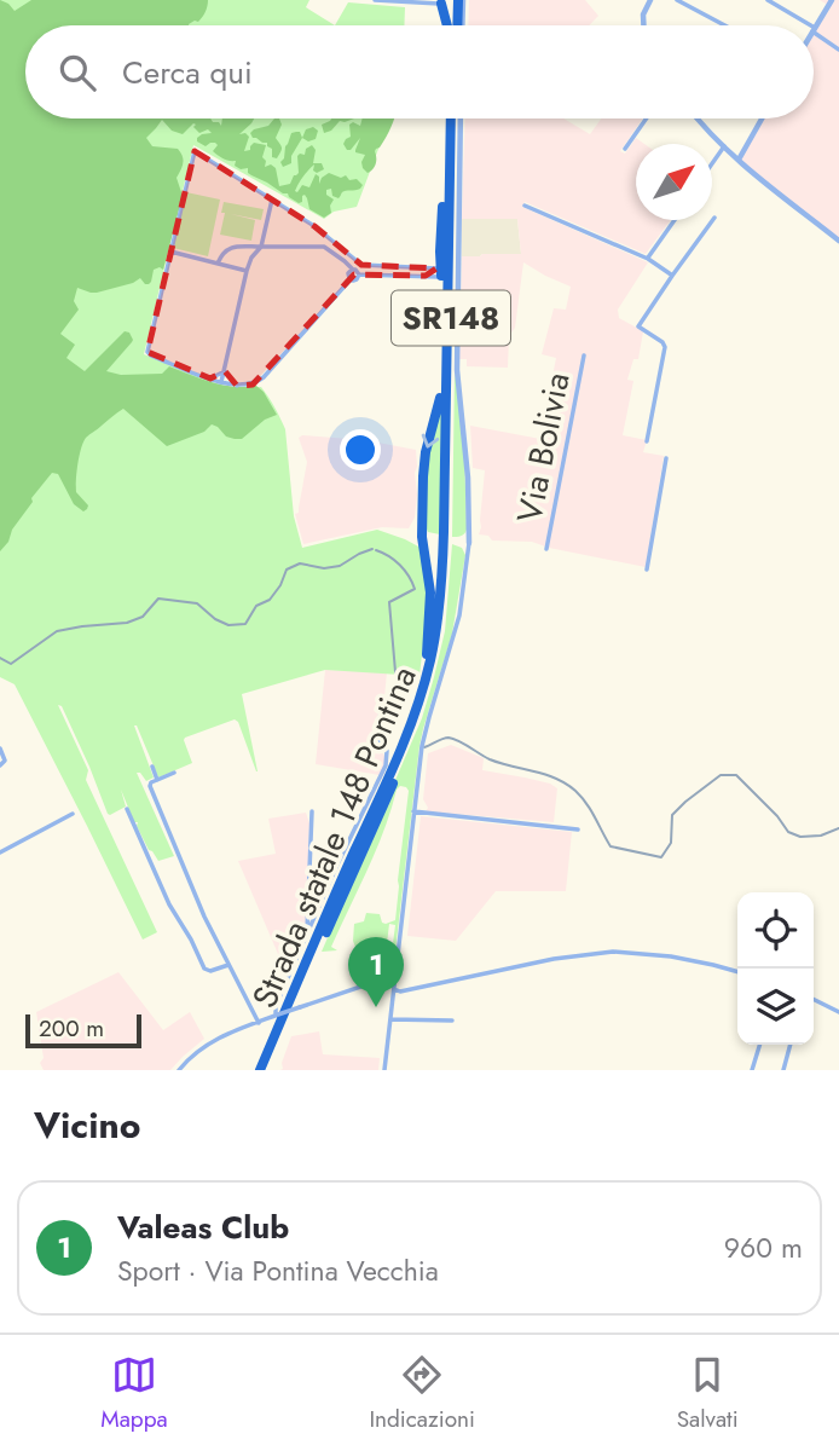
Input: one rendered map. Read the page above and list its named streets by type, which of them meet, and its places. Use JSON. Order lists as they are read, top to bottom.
{
  "streets": {
    "highway": ["SR148", "Strada statale 148 Pontina"],
    "street": ["Via Bolivia"]
  },
  "crossings": [
    ["SR148", "Strada statale 148 Pontina"]
  ],
  "scale_bar": "200 m",
  "north": "top right",
  "page": {
    "search": "Cerca qui",
    "pins": "1",
    "scale": "200 m",
    "heading": "Vicino",
    "list": [
      {
        "mark": "1",
        "name": "Valeas Club",
        "note": "Sport · Via Pontina Vecchia",
        "value": "960 m"
      }
    ],
    "nav": ["Mappa", "Indicazioni", "Salvati"]
  }
}
